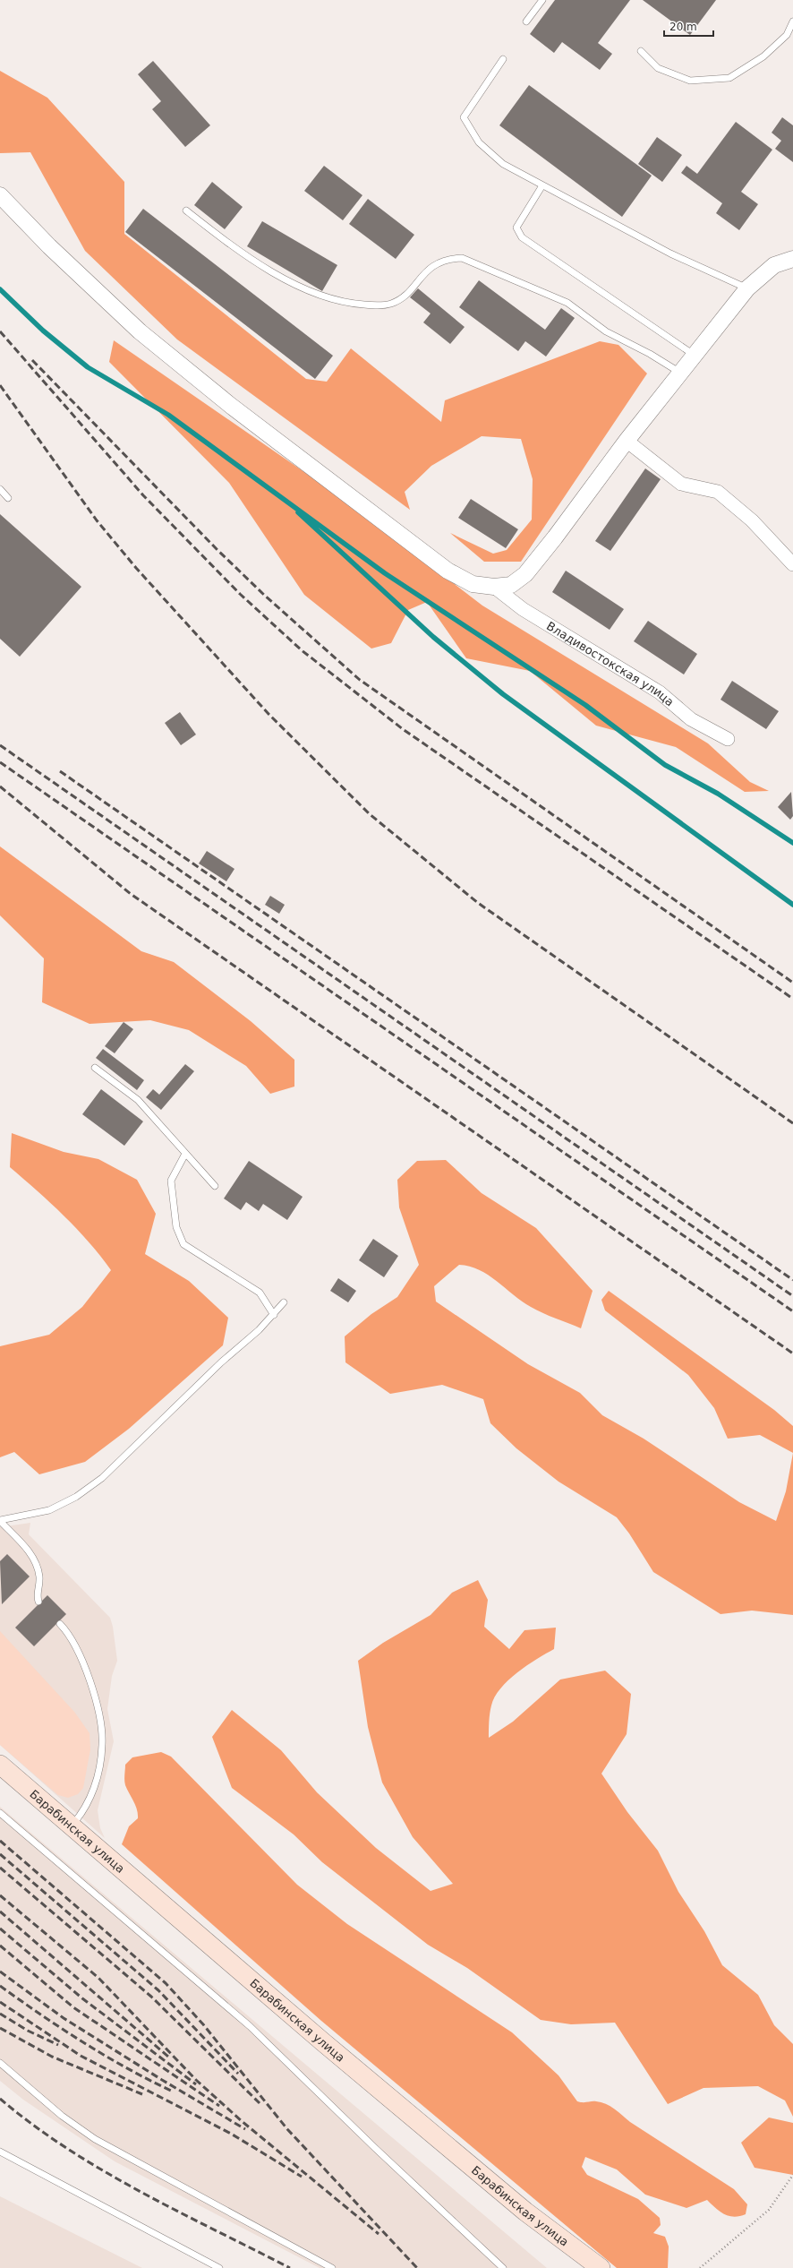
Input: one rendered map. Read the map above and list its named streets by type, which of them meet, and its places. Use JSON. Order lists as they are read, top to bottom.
{
  "streets": {
    "main road": ["Барабинская улица"],
    "street": ["Владивостокская улица"]
  },
  "scale_bar": "20 m"
}
